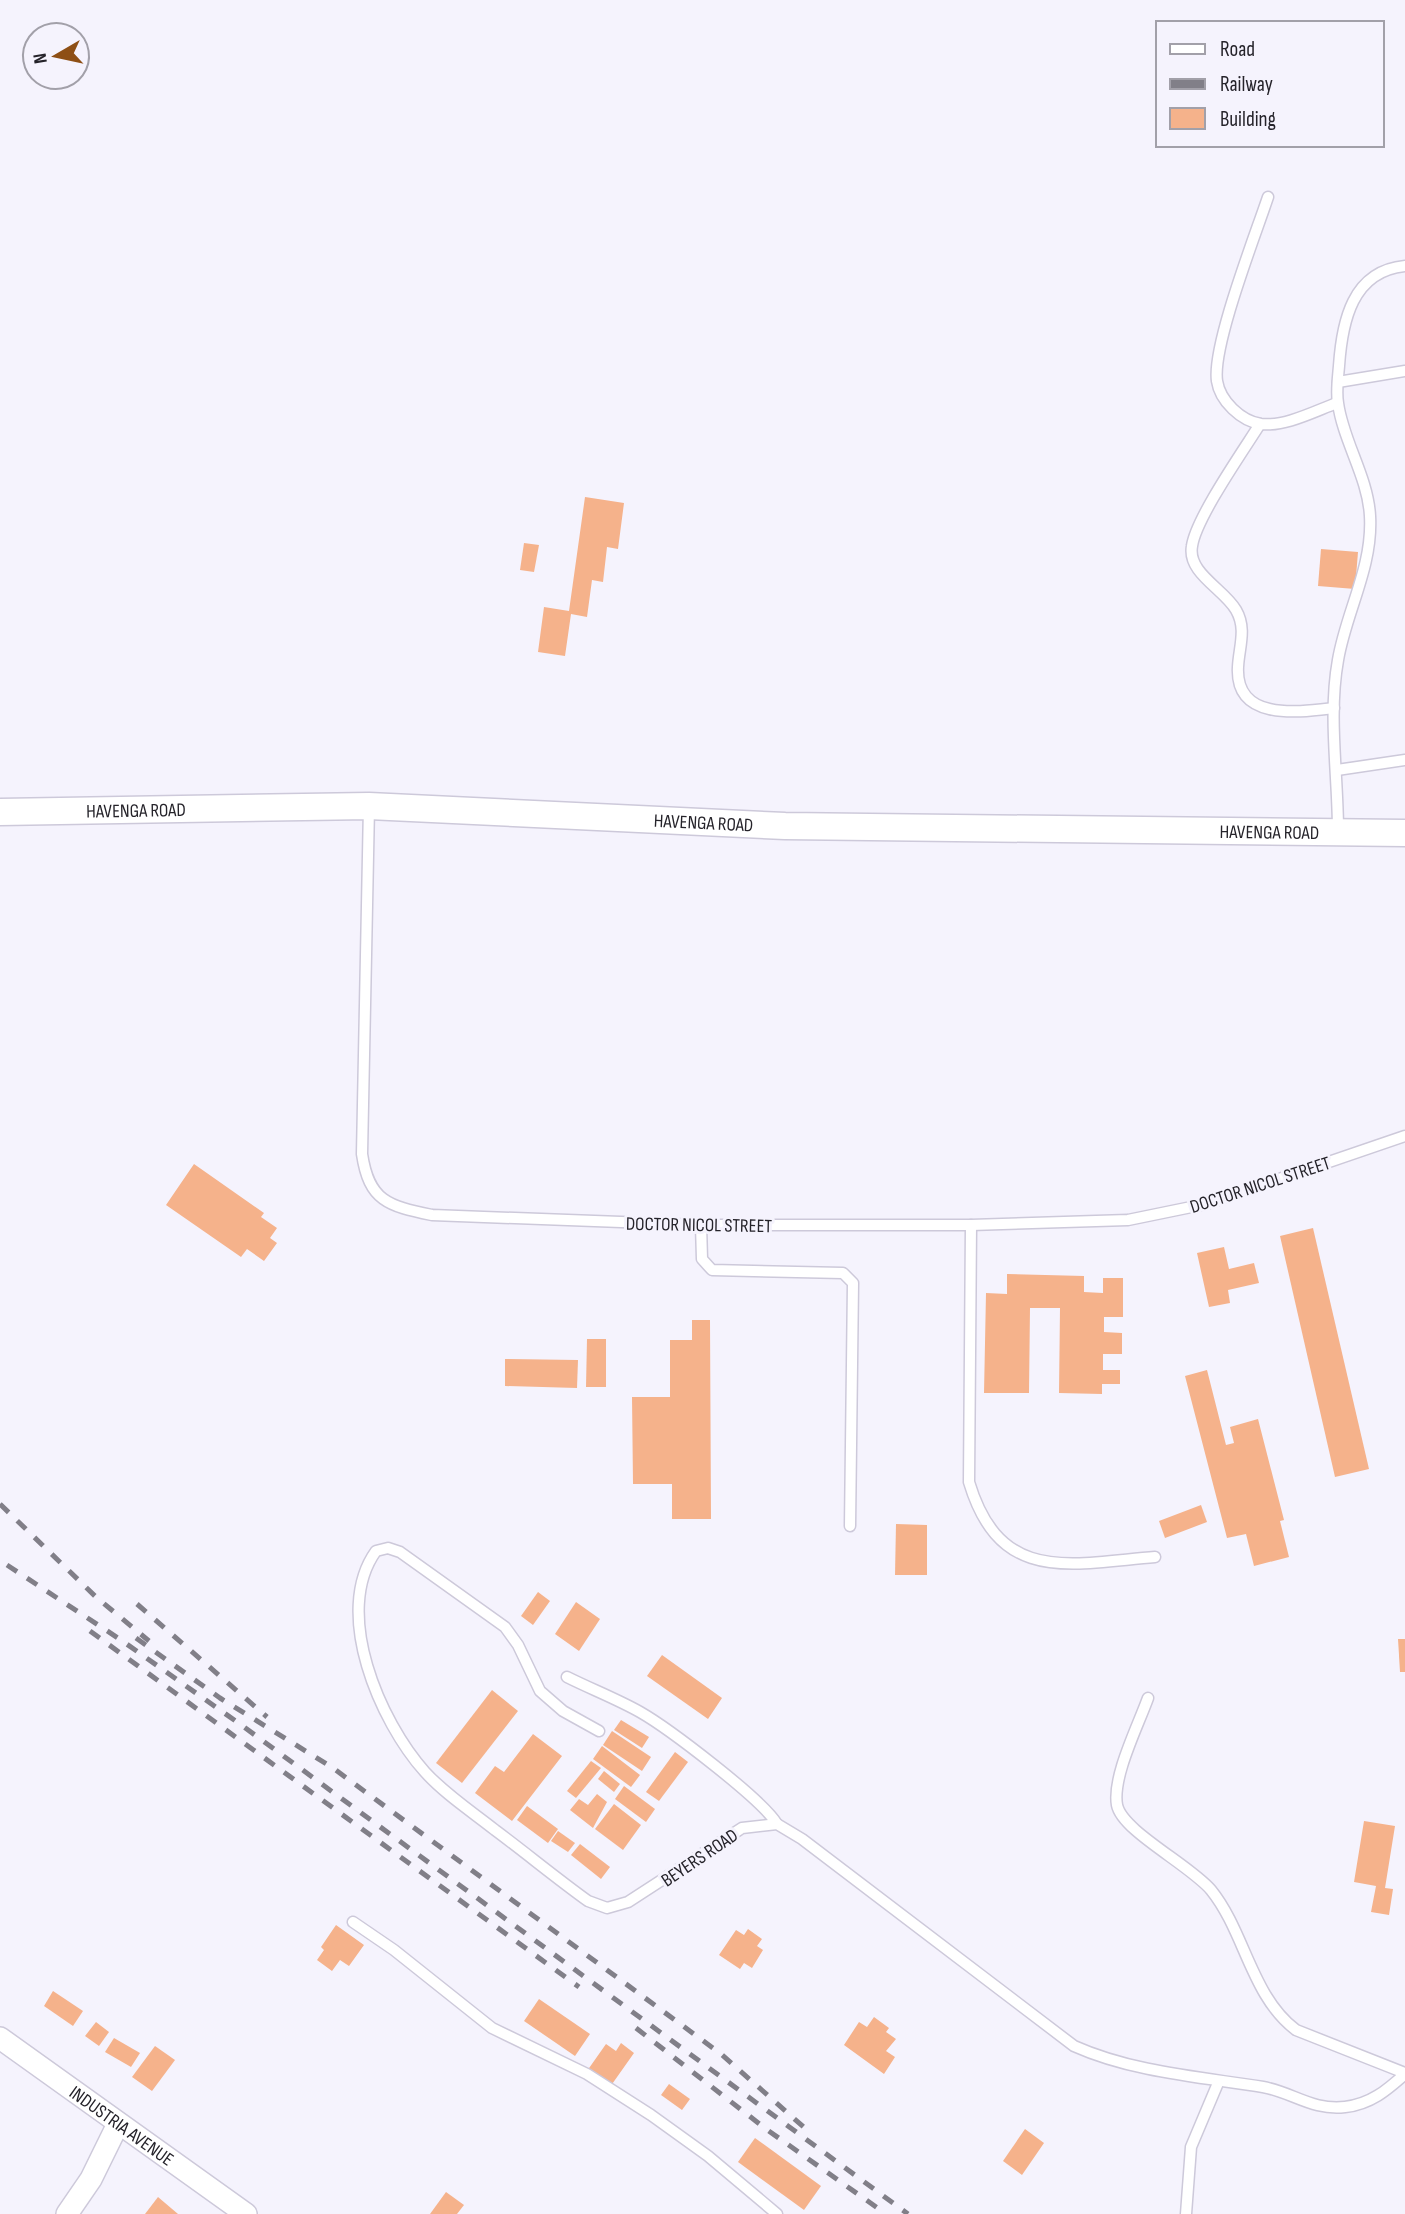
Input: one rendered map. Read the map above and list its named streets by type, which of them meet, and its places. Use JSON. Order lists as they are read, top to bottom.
{
  "streets": {
    "street": ["HAVENGA ROAD", "INDUSTRIA AVENUE"],
    "lane": ["DOCTOR NICOL STREET", "BEYERS ROAD"]
  },
  "crossings": [
    ["HAVENGA ROAD", "DOCTOR NICOL STREET"]
  ],
  "legend": ["Road", "Railway", "Building"],
  "north": "left"
}
